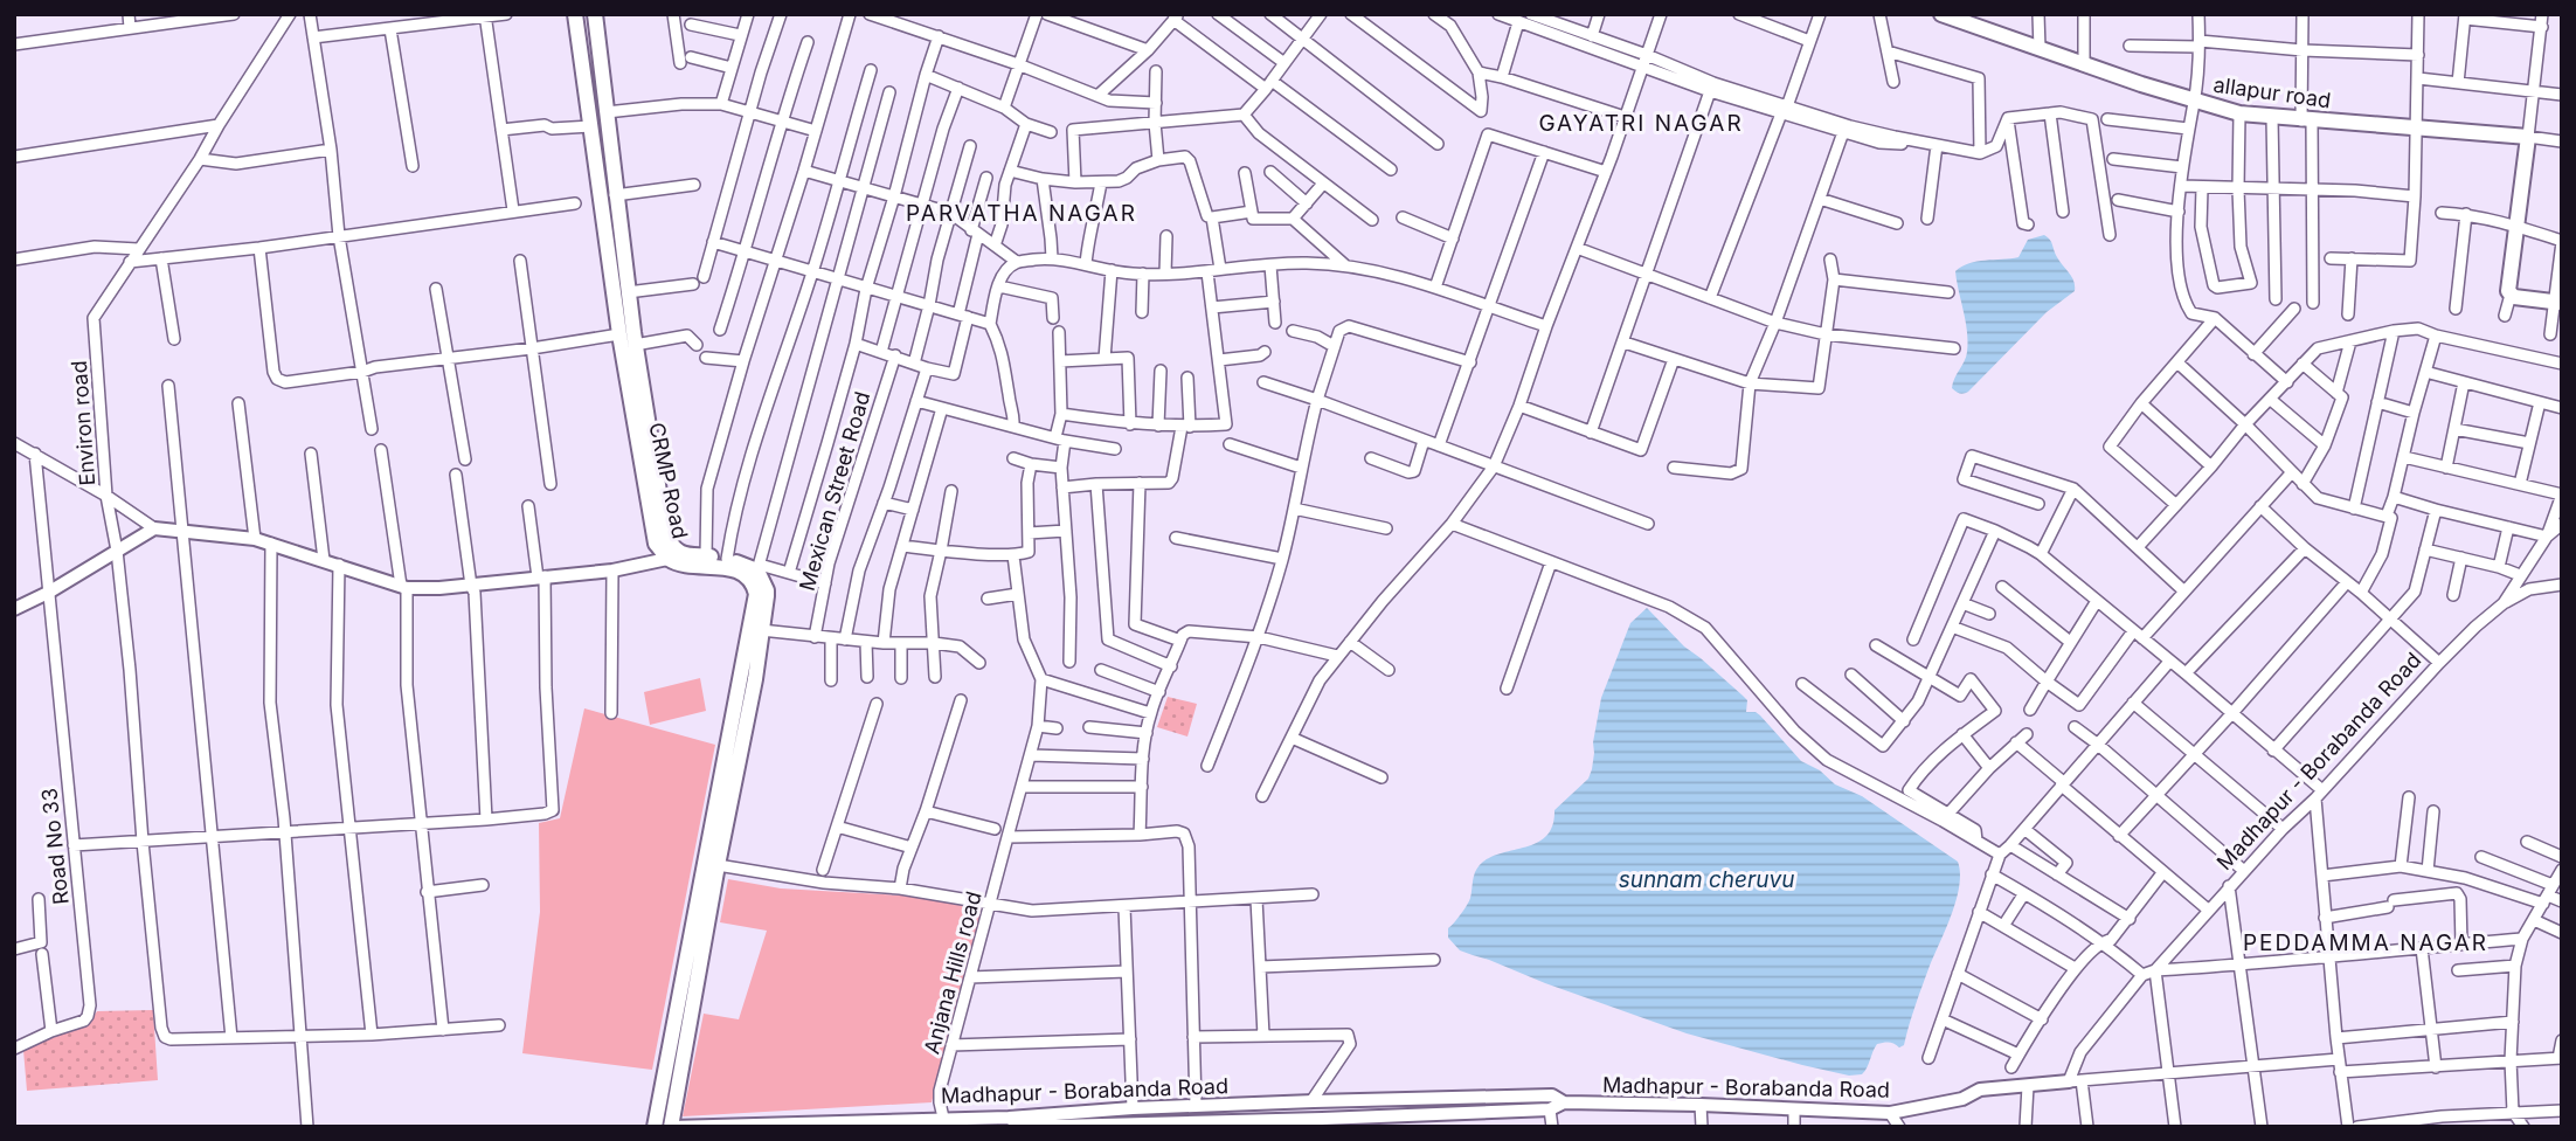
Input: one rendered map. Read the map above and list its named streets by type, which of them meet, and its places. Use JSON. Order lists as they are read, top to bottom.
{
  "streets": {
    "main road": ["allapur road", "CRMP Road"],
    "street": [
      "Environ road",
      "Mexican Street Road",
      "Madhapur - Borabanda Road",
      "Road No 33",
      "Anjana Hills road"
    ]
  },
  "crossings": [
    ["Madhapur - Borabanda Road", "Anjana Hills road"]
  ],
  "districts": ["GAYATRI NAGAR", "PARVATHA NAGAR", "PEDDAMMA NAGAR"],
  "water": ["sunnam cheruvu"]
}
